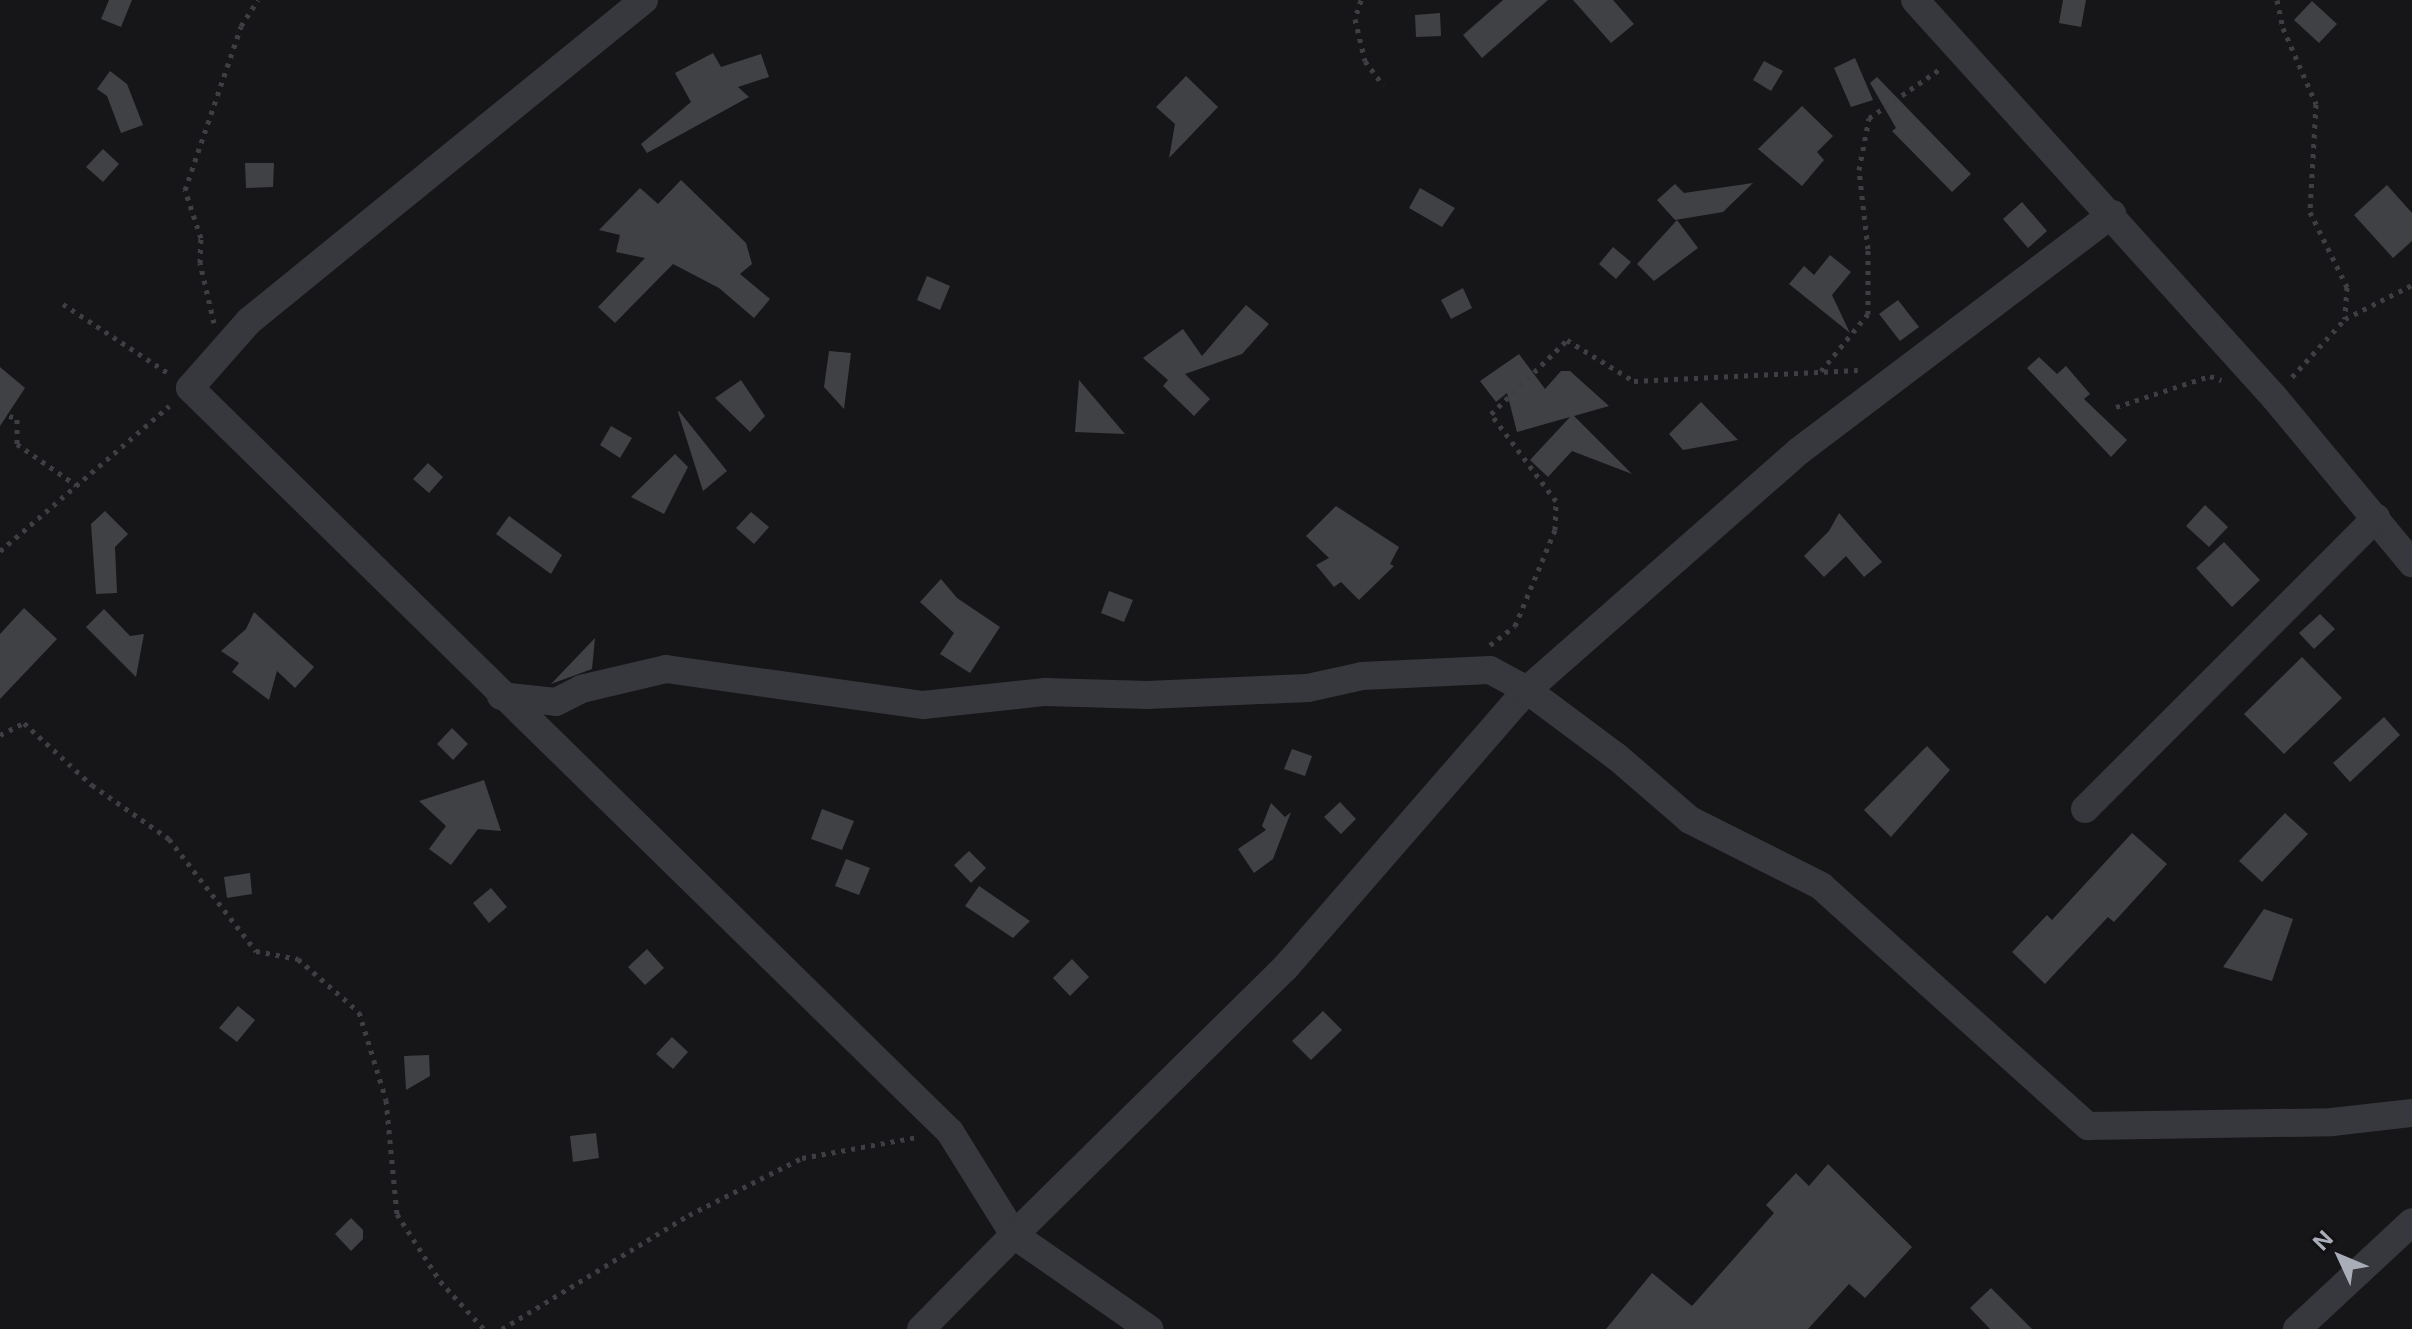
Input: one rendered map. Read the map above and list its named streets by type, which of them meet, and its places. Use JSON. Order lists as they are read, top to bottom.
{
  "north": "top left"
}
